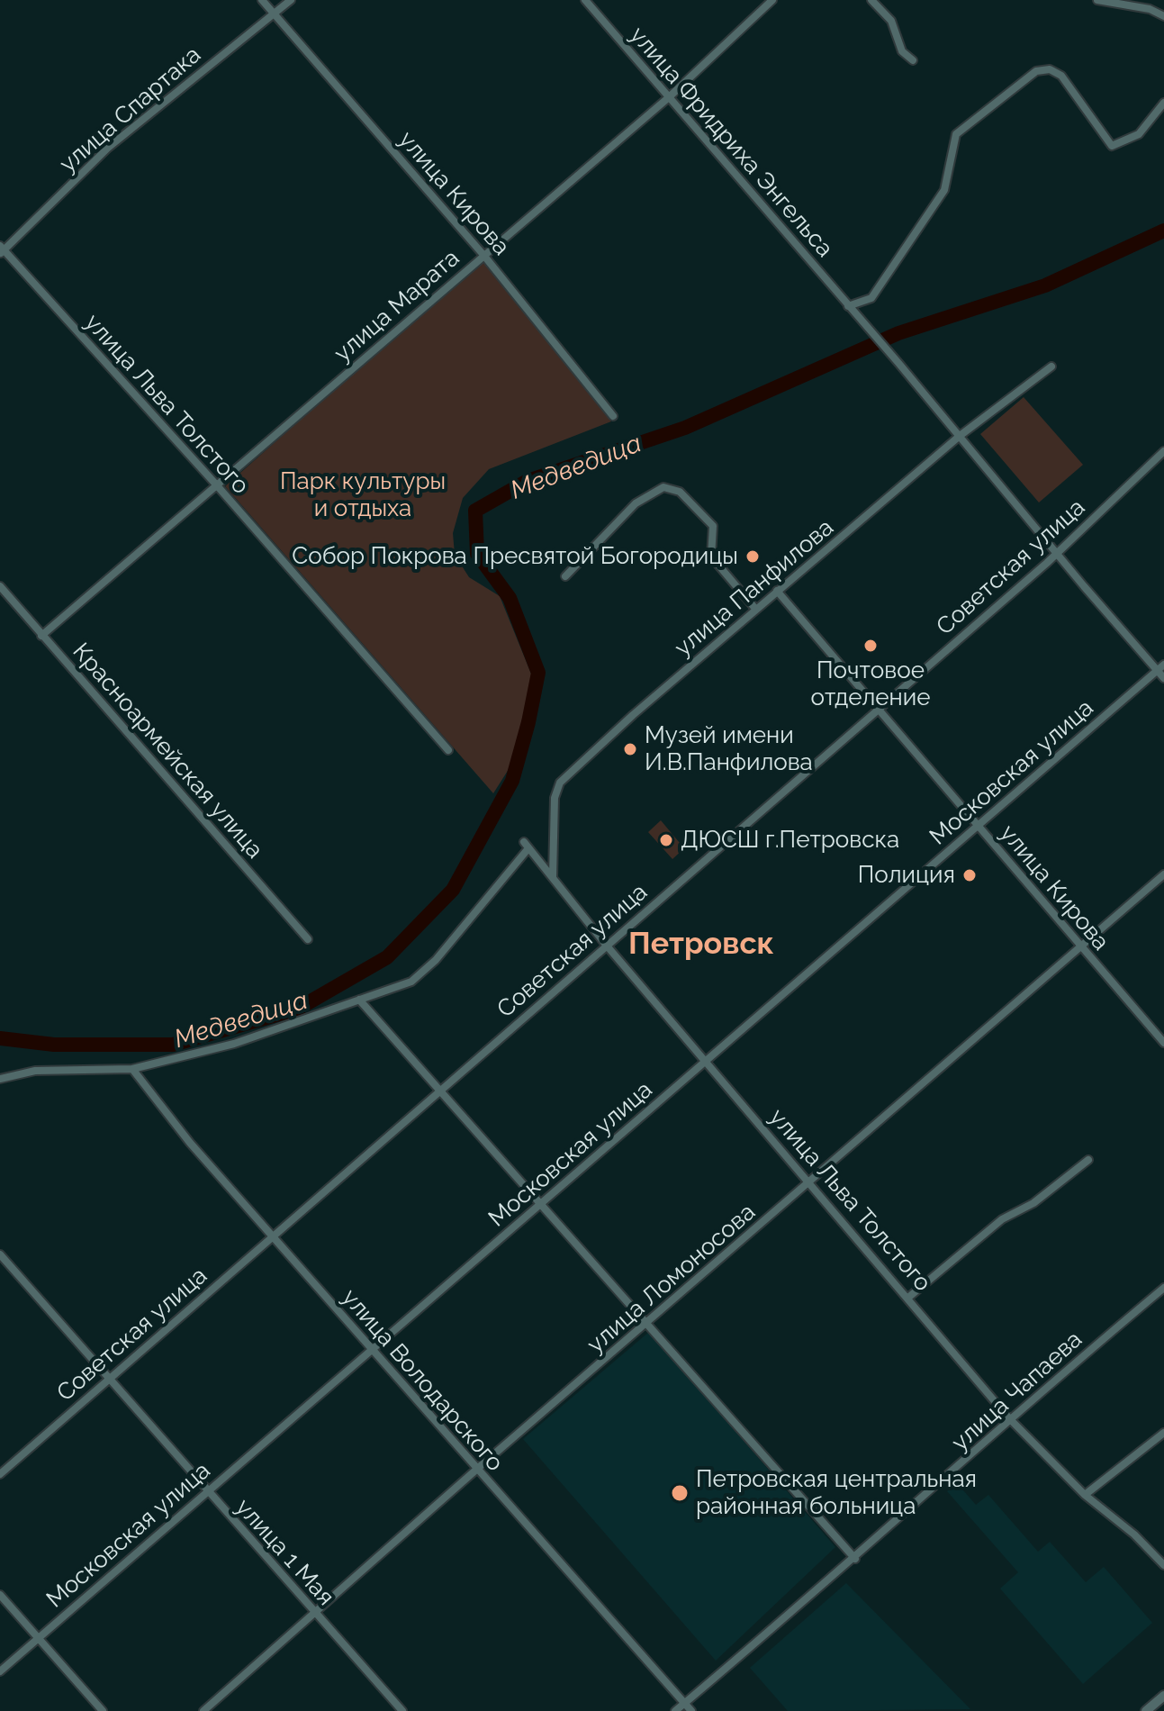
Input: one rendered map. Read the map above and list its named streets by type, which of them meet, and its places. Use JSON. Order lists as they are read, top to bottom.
{
  "streets": {
    "street": [
      "улица Спартака",
      "улица Фридриха Энгельса",
      "улица Кирова",
      "улица Марата",
      "улица Льва Толстого",
      "Советская улица",
      "улица Панфилова",
      "Красноармейская улица",
      "Московская улица",
      "улица Ломоносова",
      "улица Володарского",
      "улица Чапаева",
      "улица 1 Мая"
    ]
  },
  "crossings": [
    ["улица Спартака", "улица Кирова"],
    ["улица Спартака", "улица Льва Толстого"],
    ["улица Фридриха Энгельса", "улица Марата"],
    ["улица Фридриха Энгельса", "улица Панфилова"],
    ["улица Кирова", "улица Марата"],
    ["улица Кирова", "Советская улица"],
    ["улица Кирова", "улица Панфилова"],
    ["улица Кирова", "Московская улица"],
    ["улица Кирова", "улица Ломоносова"],
    ["улица Марата", "улица Льва Толстого"],
    ["улица Марата", "Красноармейская улица"],
    ["улица Льва Толстого", "Советская улица"],
    ["улица Льва Толстого", "улица Панфилова"],
    ["улица Льва Толстого", "Московская улица"],
    ["улица Льва Толстого", "улица Ломоносова"],
    ["улица Льва Толстого", "улица Чапаева"],
    ["Советская улица", "улица Володарского"],
    ["Советская улица", "улица 1 Мая"],
    ["Московская улица", "улица Володарского"],
    ["Московская улица", "улица 1 Мая"],
    ["улица Ломоносова", "улица Володарского"],
    ["улица Ломоносова", "улица 1 Мая"],
    ["улица Володарского", "улица Чапаева"]
  ],
  "districts": ["Петровск"],
  "water": ["Медведица"],
  "parks": ["Парк культуры и отдыха"],
  "places": [
    "Собор Покрова Пресвятой Богородицы",
    "Почтовое отделение",
    "Музей имени И.В.Панфилова",
    "ДЮСШ г.Петровска",
    "Полиция",
    "Петровская центральная районная больница"
  ]
}
